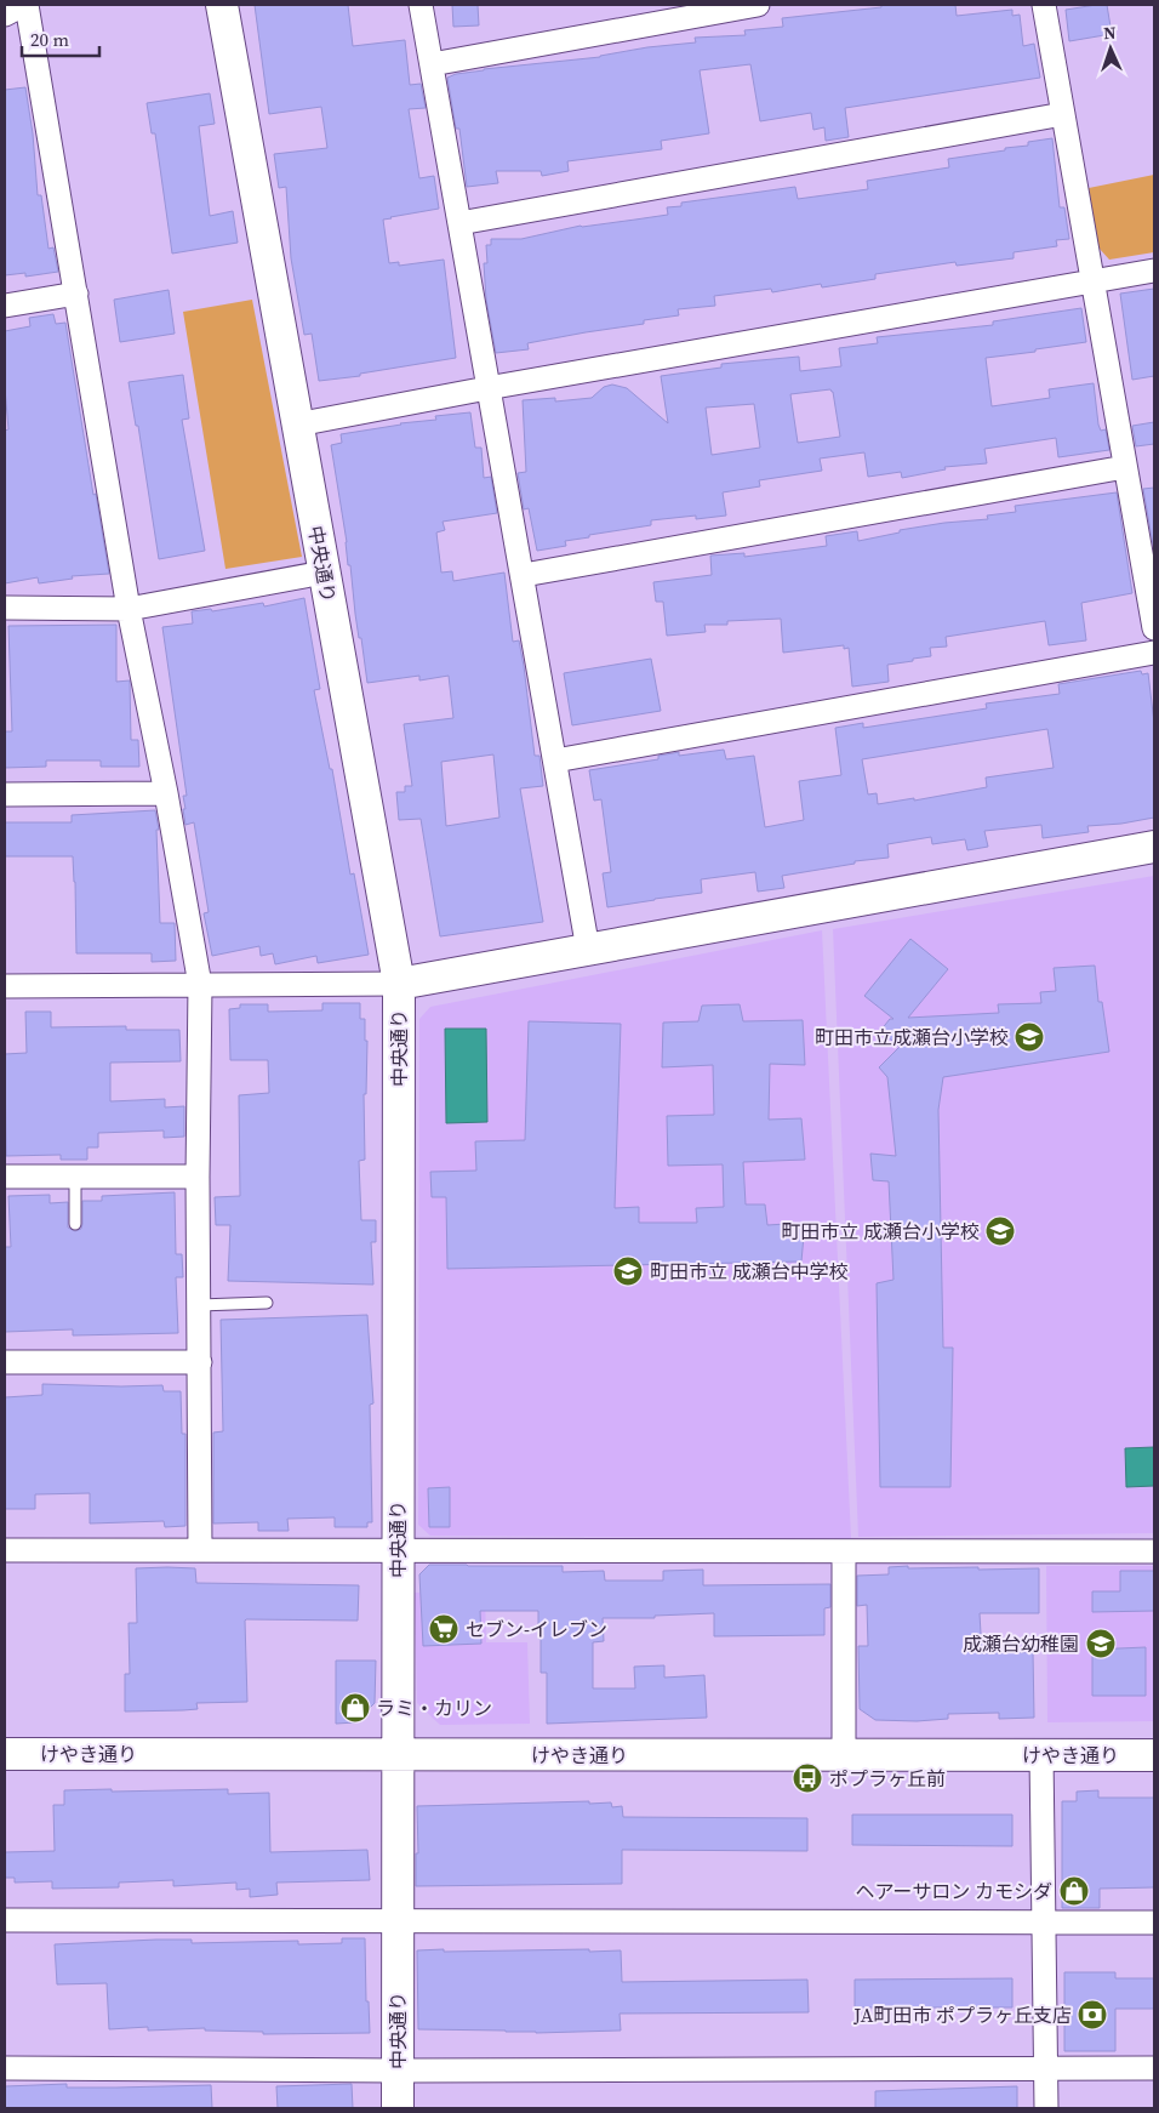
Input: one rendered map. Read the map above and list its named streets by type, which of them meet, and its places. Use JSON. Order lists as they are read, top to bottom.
{
  "streets": {
    "street": ["中央通り", "けやき通り"]
  },
  "crossings": [
    ["中央通り", "けやき通り"]
  ],
  "places": {
    "school or university": [
      "町田市立成瀬台小学校",
      "町田市立 成瀬台小学校",
      "町田市立 成瀬台中学校",
      "成瀬台幼稚園"
    ],
    "supermarket": ["セブン-イレブン"],
    "shop": ["ラミ・カリン", "ヘアーサロン カモシダ"],
    "bus stop": ["ポプラヶ丘前"],
    "bank": ["JA町田市 ポプラヶ丘支店"]
  },
  "scale_bar": "20 m",
  "north": "top"
}
